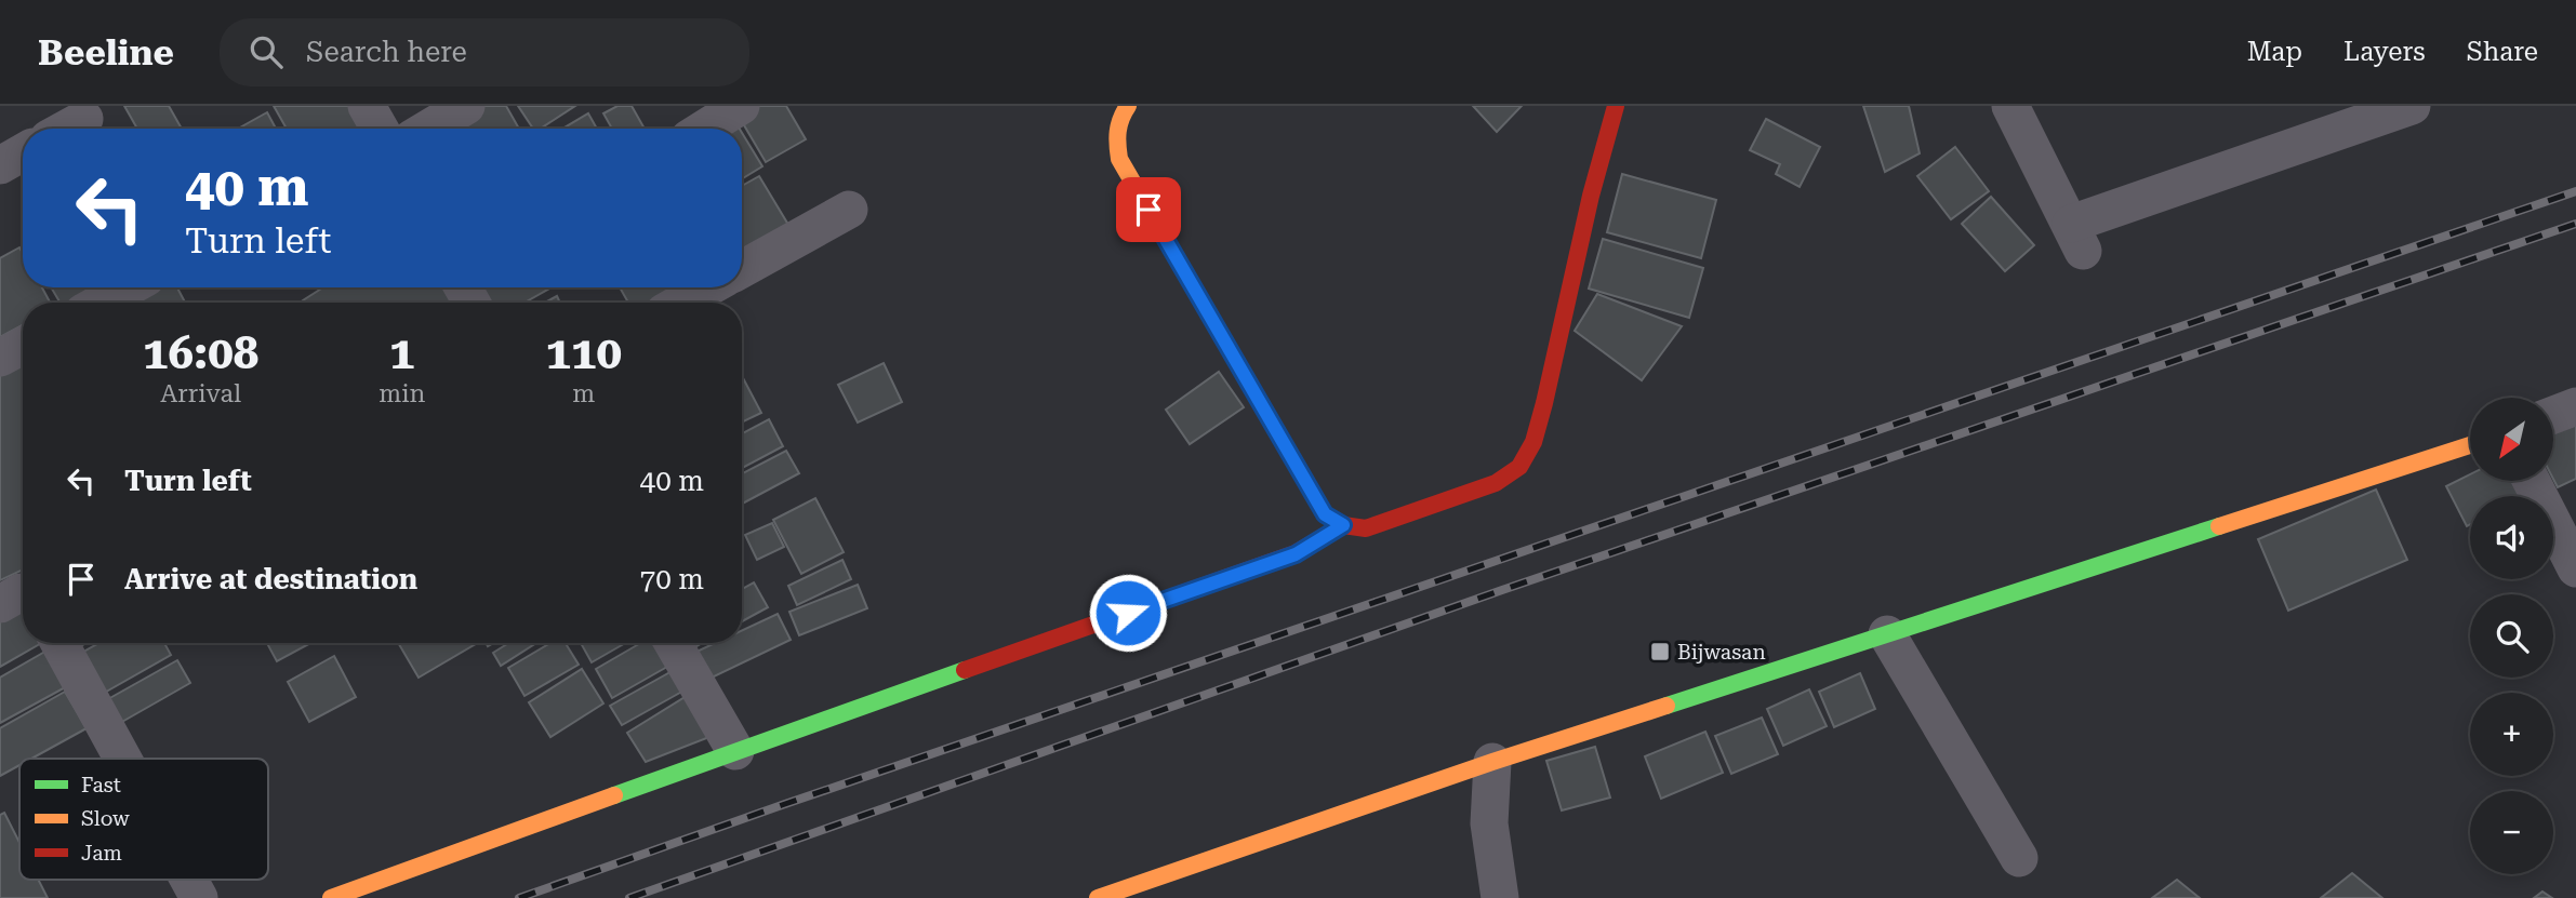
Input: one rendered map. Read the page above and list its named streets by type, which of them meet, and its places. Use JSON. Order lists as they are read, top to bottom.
{
  "places": {
    "transit": ["Bijwasan"]
  },
  "legend": ["Fast", "Slow", "Jam"],
  "north": "bottom left",
  "page": {
    "header": "Beeline",
    "search": "Search here",
    "nav": ["Map", "Layers", "Share"],
    "turn": ["40 m", "Turn left"],
    "eta": [
      "16:08",
      "Arrival",
      "1",
      "min",
      "110",
      "m"
    ],
    "map_buttons": ["+", "−"],
    "list": [
      {
        "name": "Turn left",
        "value": "40 m"
      },
      {
        "name": "Arrive at destination",
        "value": "70 m"
      }
    ]
  }
}
